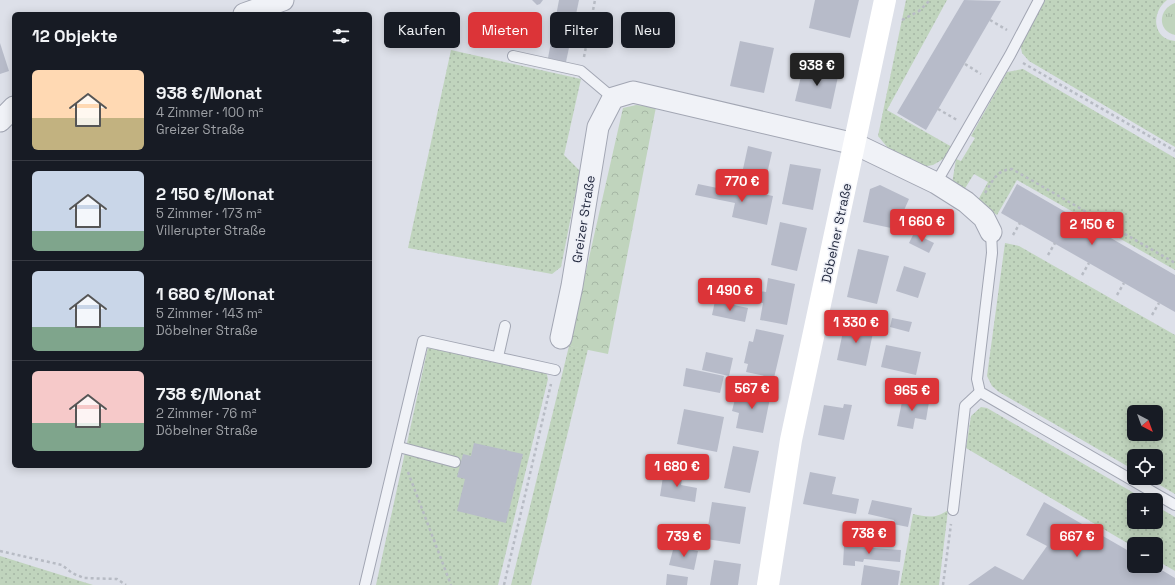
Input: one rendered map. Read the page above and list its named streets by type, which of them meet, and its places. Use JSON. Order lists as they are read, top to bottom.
{
  "streets": {
    "street": ["Greizer Straße", "Döbelner Straße"]
  },
  "north": "bottom right",
  "page": {
    "chip": [
      "Kaufen",
      "Mieten",
      "Filter",
      "Neu"
    ],
    "heading": "12 Objekte",
    "price": [
      "938 €",
      "770 €",
      "1 660 €",
      "2 150 €",
      "1 490 €",
      "1 330 €",
      "567 €",
      "965 €",
      "1 680 €",
      "738 €",
      "739 €",
      "667 €"
    ],
    "list": [
      {
        "name": "938 €/Monat",
        "note": "4 Zimmer · 100 m² · Greizer Straße"
      },
      {
        "name": "2 150 €/Monat",
        "note": "5 Zimmer · 173 m² · Villerupter Straße"
      },
      {
        "name": "1 680 €/Monat",
        "note": "5 Zimmer · 143 m² · Döbelner Straße"
      },
      {
        "name": "738 €/Monat",
        "note": "2 Zimmer · 76 m² · Döbelner Straße"
      }
    ],
    "map_buttons": ["+", "−"]
  }
}
